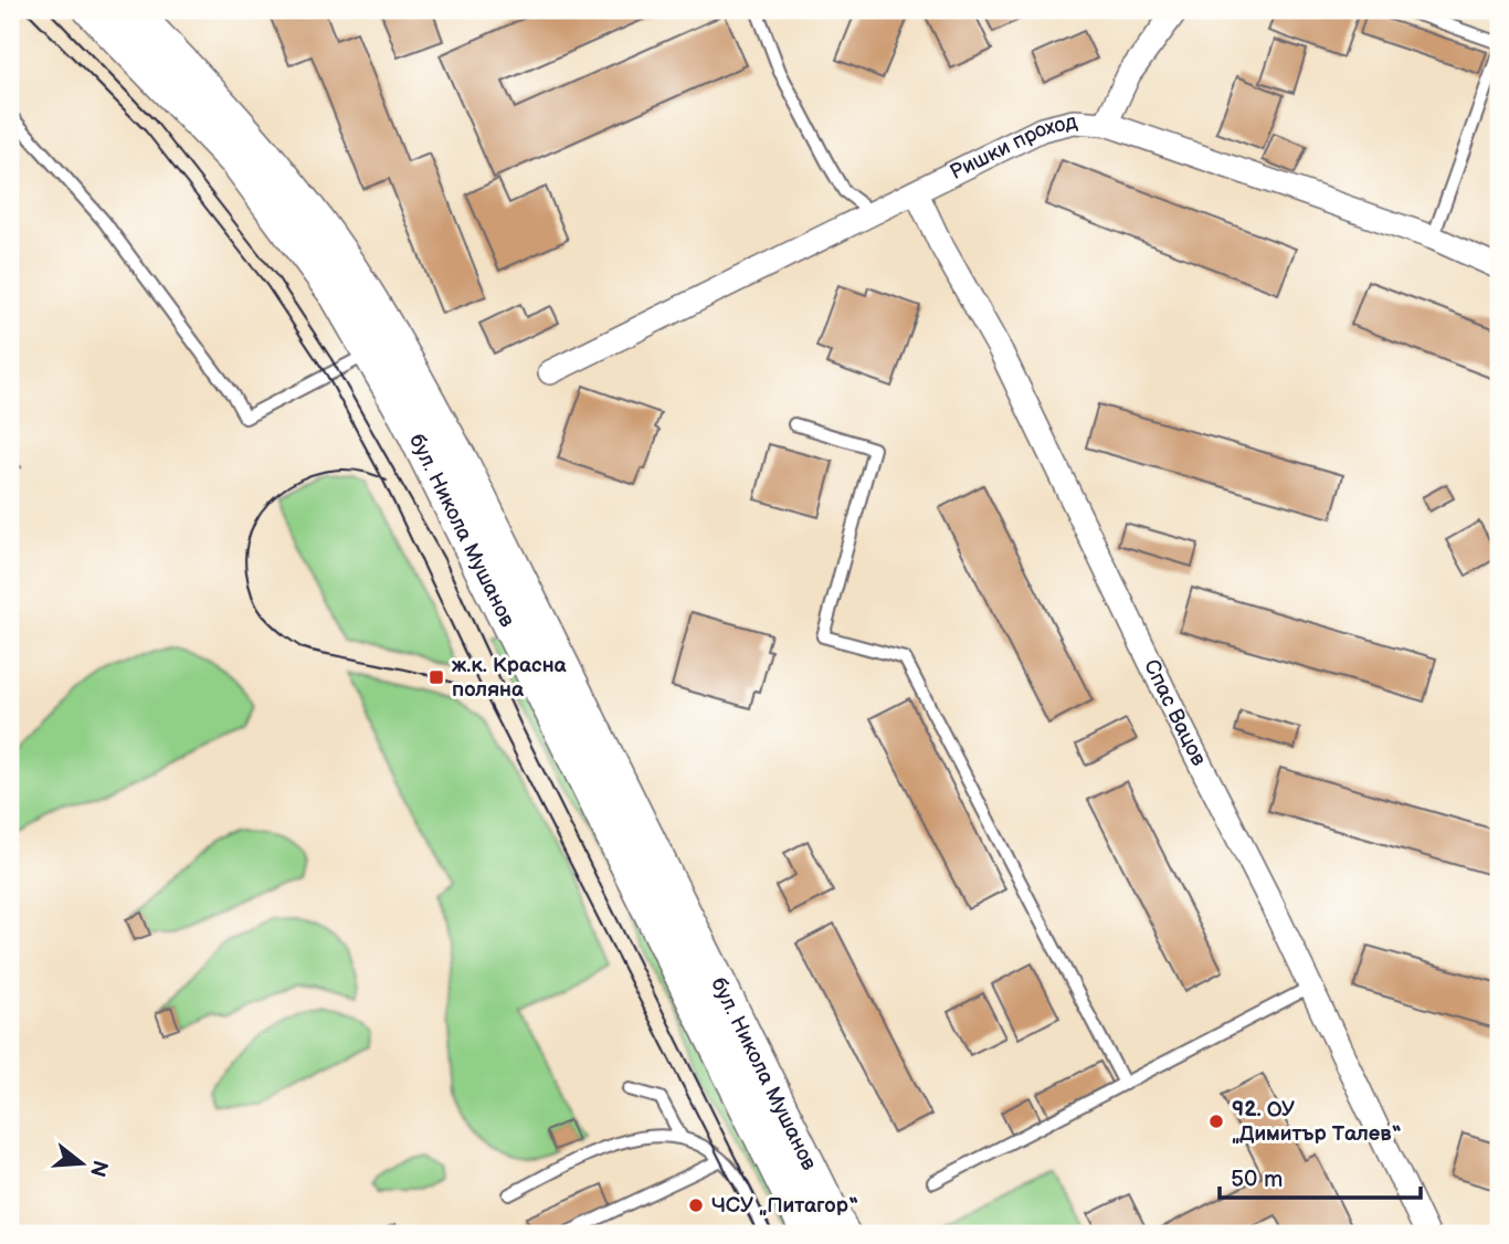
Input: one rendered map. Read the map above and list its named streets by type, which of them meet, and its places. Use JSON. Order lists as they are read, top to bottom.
{
  "streets": {
    "main road": ["бул. Никола Мушанов"],
    "street": ["Ришки проход", "Спас Вацов"]
  },
  "crossings": [
    ["Ришки проход", "Спас Вацов"]
  ],
  "places": {
    "transit": ["ж.к. Красна поляна"],
    "other": ["92. ОУ „Димитър Талев“", "ЧСУ „Питагор“"]
  },
  "scale_bar": "50 m",
  "north": "right"
}
